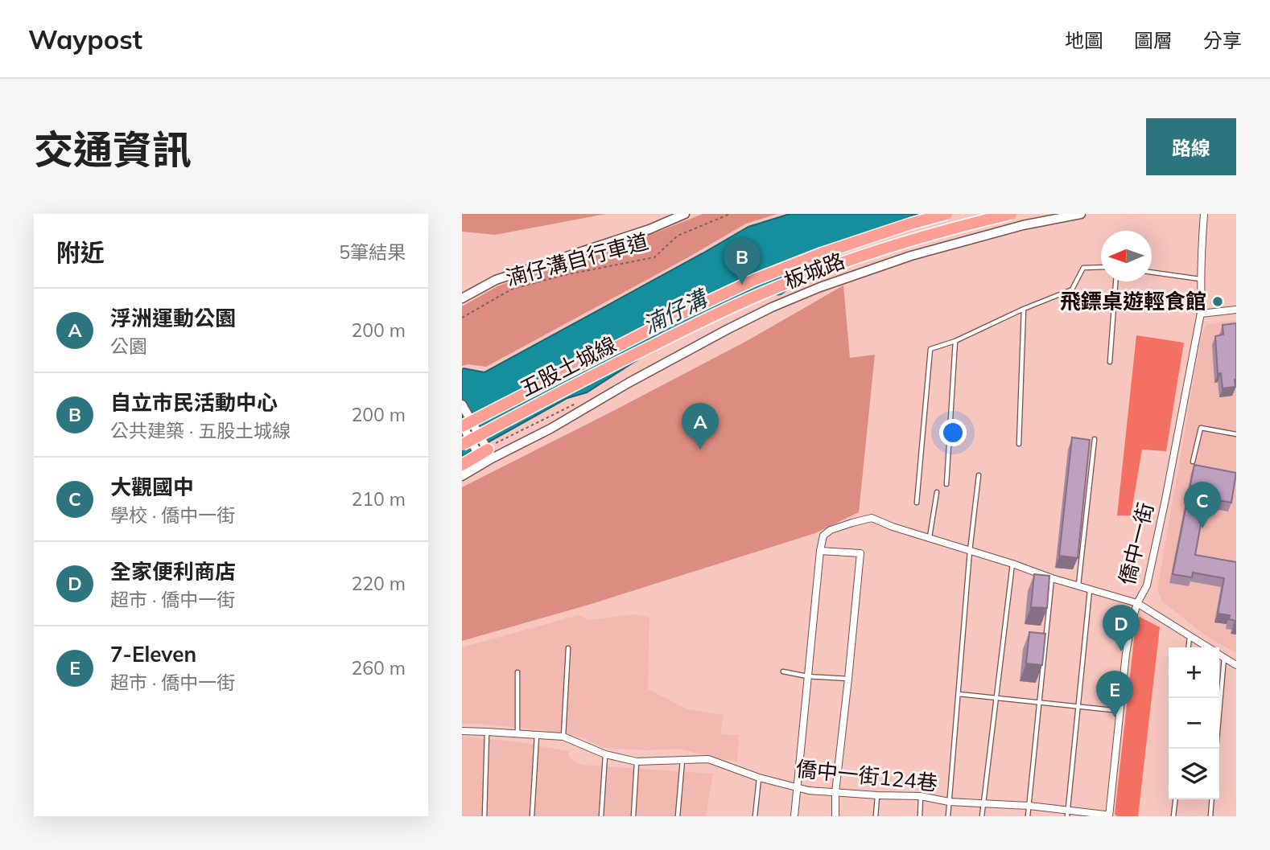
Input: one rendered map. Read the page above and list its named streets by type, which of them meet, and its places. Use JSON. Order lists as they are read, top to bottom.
{
  "streets": {
    "highway": ["五股土城線"],
    "street": ["板城路", "僑中一街", "僑中一街124巷"],
    "path": ["湳仔溝自行車道"]
  },
  "crossings": [
    ["僑中一街", "僑中一街124巷"]
  ],
  "water": ["湳仔溝"],
  "places": ["飛鏢桌遊輕食館"],
  "north": "left",
  "page": {
    "header": "Waypost",
    "nav": ["地圖", "圖層", "分享"],
    "title": "交通資訊",
    "buttons": "路線",
    "heading": ["附近", "5筆結果"],
    "pins": [
      "B",
      "A",
      "C",
      "D",
      "E"
    ],
    "list": [
      {
        "mark": "A",
        "name": "浮洲運動公園",
        "note": "公園",
        "value": "200 m"
      },
      {
        "mark": "B",
        "name": "自立市民活動中心",
        "note": "公共建築 · 五股土城線",
        "value": "200 m"
      },
      {
        "mark": "C",
        "name": "大觀國中",
        "note": "學校 · 僑中一街",
        "value": "210 m"
      },
      {
        "mark": "D",
        "name": "全家便利商店",
        "note": "超市 · 僑中一街",
        "value": "220 m"
      },
      {
        "mark": "E",
        "name": "7-Eleven",
        "note": "超市 · 僑中一街",
        "value": "260 m"
      }
    ],
    "map_buttons": ["+", "−"]
  }
}
